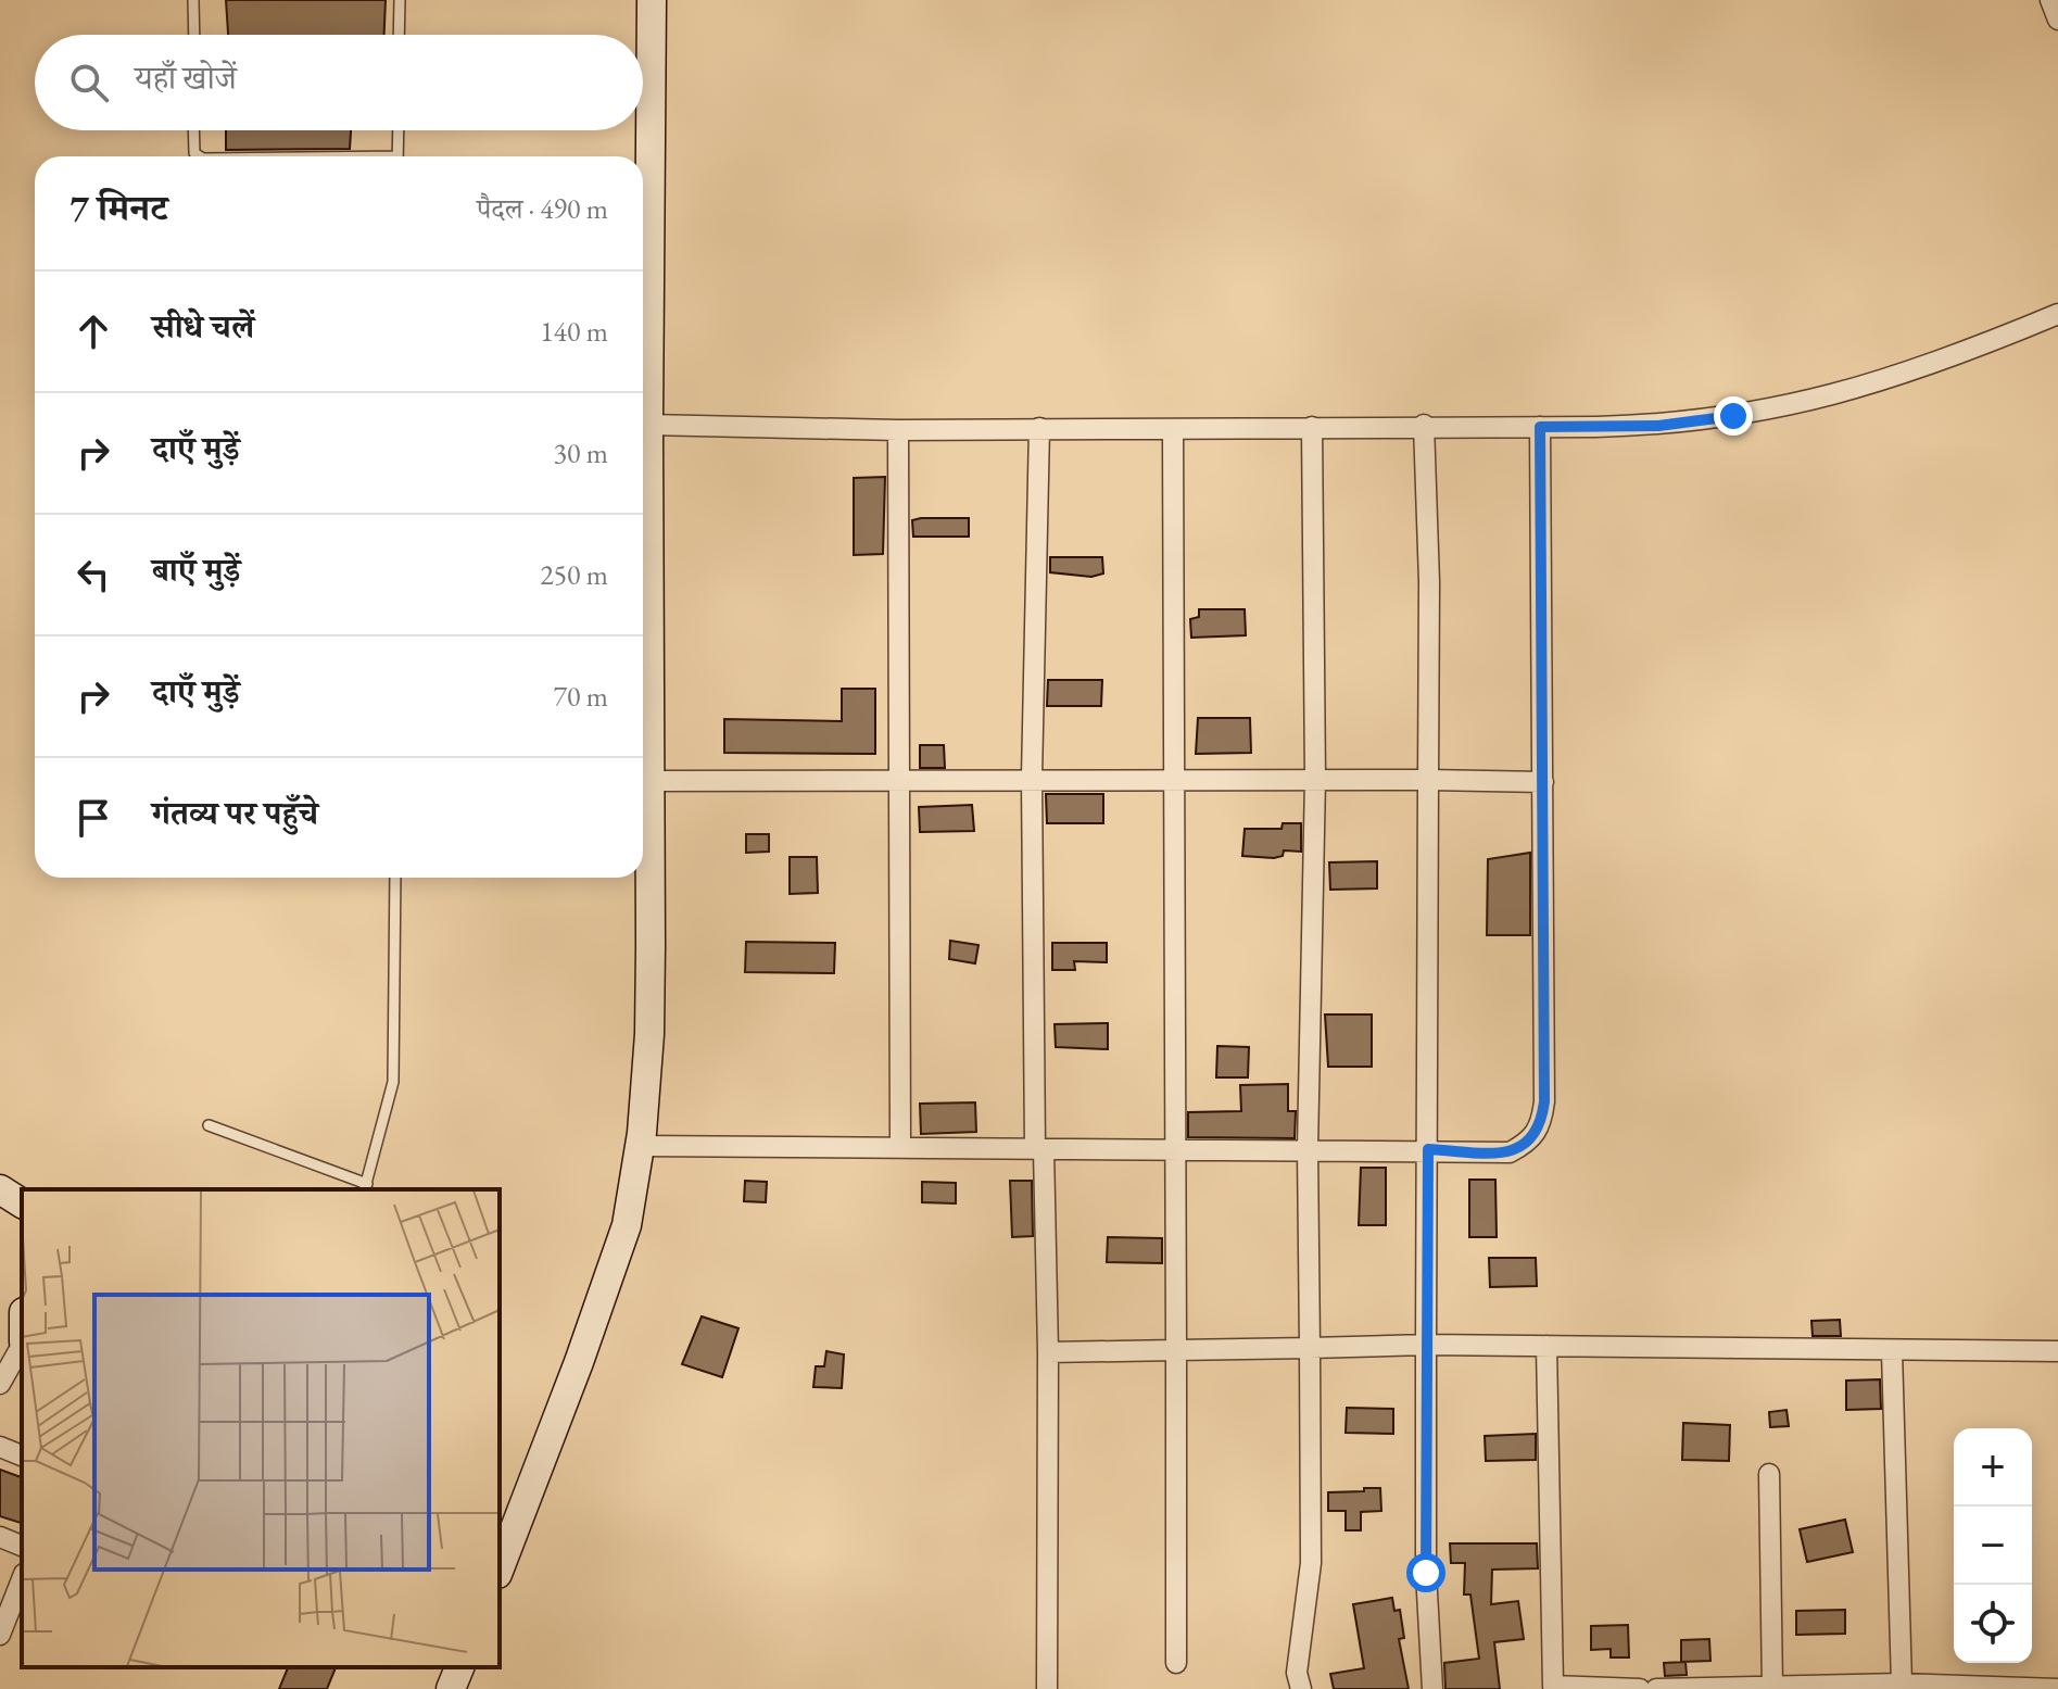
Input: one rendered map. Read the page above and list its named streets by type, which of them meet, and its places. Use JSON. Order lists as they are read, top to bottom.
{
  "page": {
    "search": "यहाँ खोजें",
    "heading": ["7 मिनट", "पैदल · 490 m"],
    "list": [
      ["सीधे चलें", "140 m"],
      ["दाएँ मुड़ें", "30 m"],
      ["बाएँ मुड़ें", "250 m"],
      ["दाएँ मुड़ें", "70 m"],
      "गंतव्य पर पहुँचे"
    ],
    "map_buttons": ["+", "−"]
  }
}
